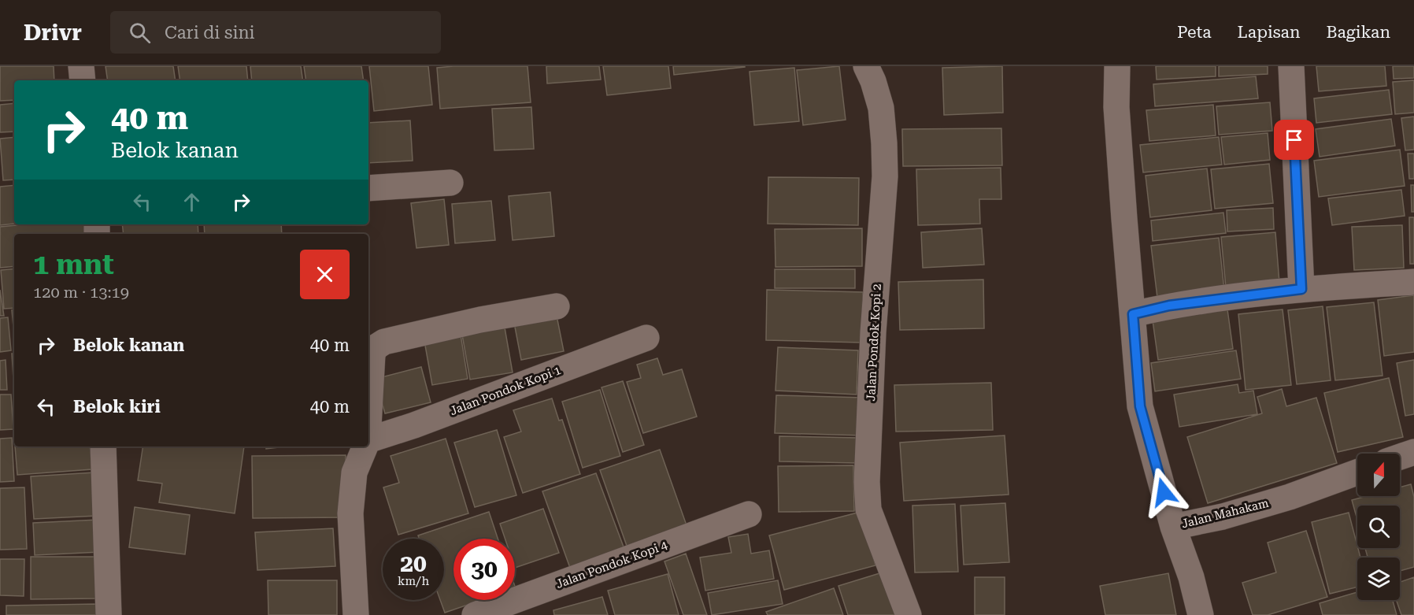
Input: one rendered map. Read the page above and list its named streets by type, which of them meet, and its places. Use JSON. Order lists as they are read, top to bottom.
{
  "streets": {
    "street": [
      "Jalan Pondok Kopi 2",
      "Jalan Pondok Kopi 1",
      "Jalan Mahakam",
      "Jalan Pondok Kopi 4"
    ]
  },
  "north": "top",
  "page": {
    "header": "Drivr",
    "search": "Cari di sini",
    "nav": ["Peta", "Lapisan", "Bagikan"],
    "turn": ["40 m", "Belok kanan"],
    "heading": ["1 mnt", "120 m · 13:19"],
    "list": [
      {
        "name": "Belok kanan",
        "value": "40 m"
      },
      {
        "name": "Belok kiri",
        "value": "40 m"
      }
    ],
    "speed": "20 km/h",
    "limit": "30"
  }
}
